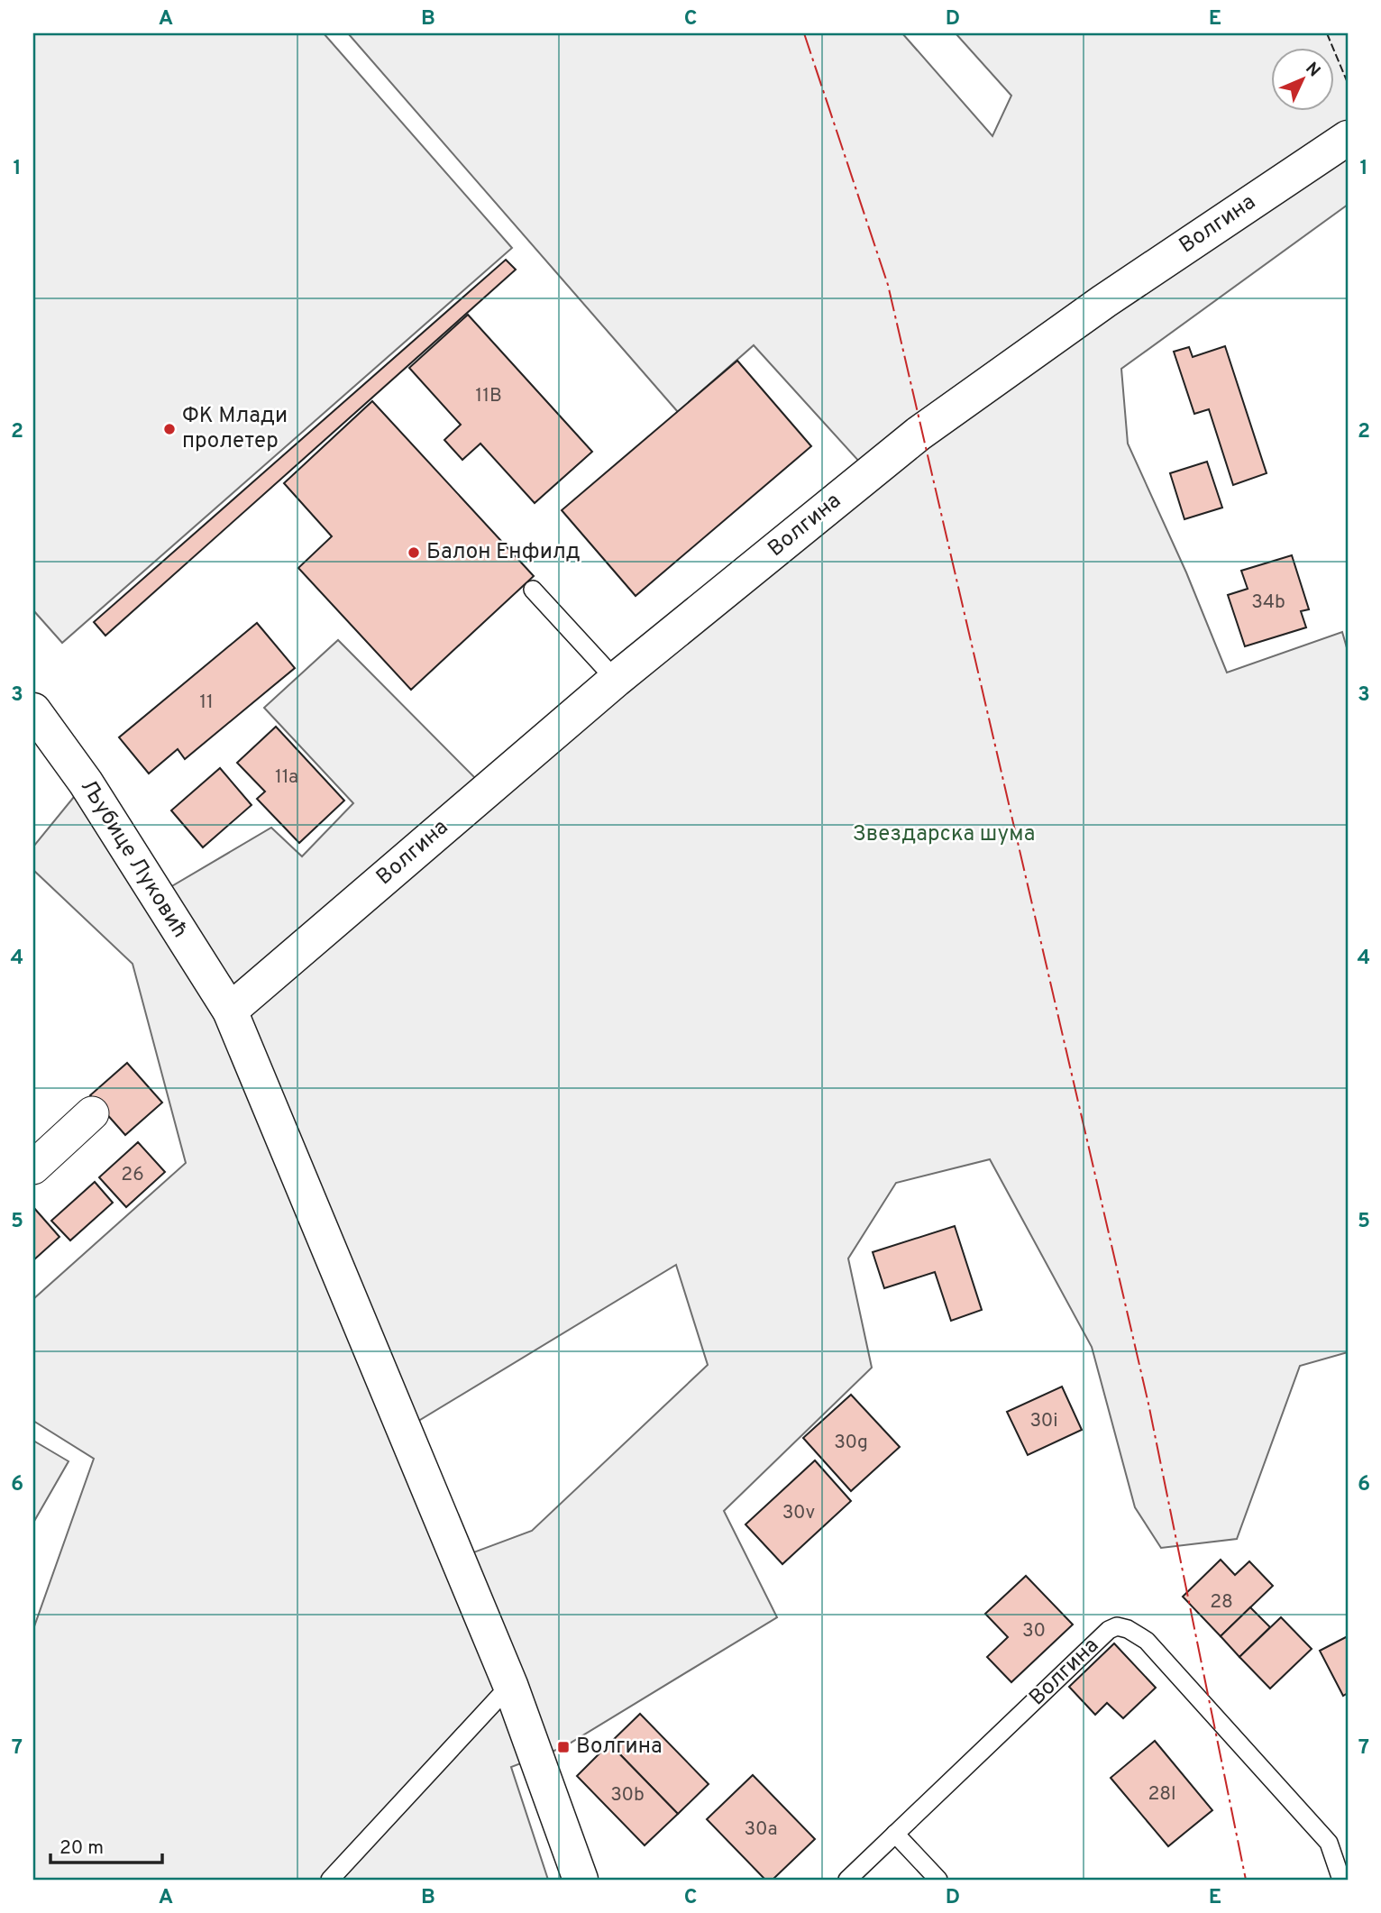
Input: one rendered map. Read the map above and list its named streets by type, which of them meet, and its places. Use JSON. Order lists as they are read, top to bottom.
{
  "streets": {
    "street": ["Волгина", "Љубице Луковић"]
  },
  "crossings": [
    ["Волгина", "Љубице Луковић"]
  ],
  "parks": ["Звездарска шума"],
  "places": {
    "other": ["ФК Млади пролетер", "Балон Енфилд"],
    "transit": ["Волгина"]
  },
  "house_numbers": [
    "11B",
    "34b",
    "11",
    "11a",
    "26",
    "30i",
    "30g",
    "30v",
    "28",
    "30",
    "28l",
    "30b",
    "30a"
  ],
  "scale_bar": "20 m",
  "north": "top right",
  "grid": {
    "columns": [
      "A",
      "B",
      "C",
      "D",
      "E"
    ],
    "rows": [
      "1",
      "2",
      "3",
      "4",
      "5",
      "6",
      "7"
    ]
  }
}
